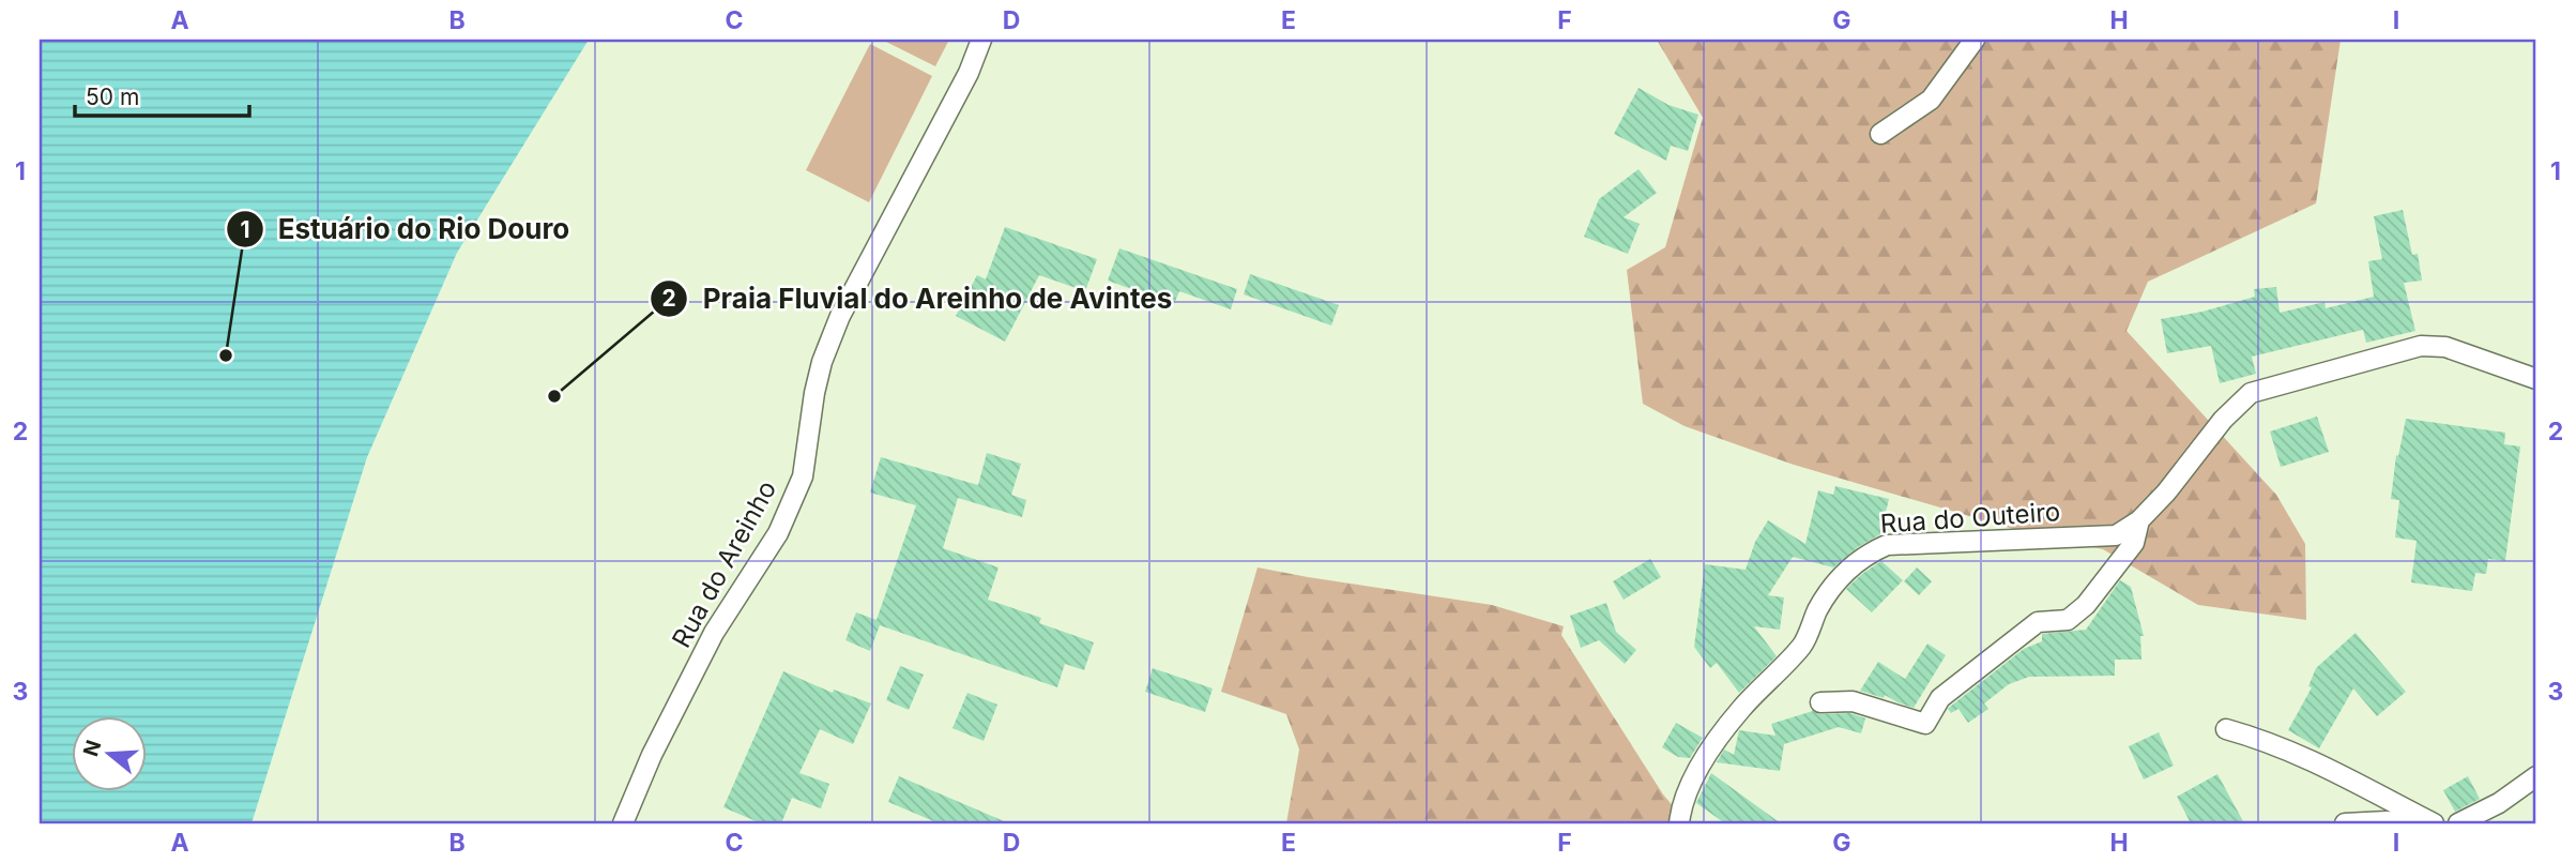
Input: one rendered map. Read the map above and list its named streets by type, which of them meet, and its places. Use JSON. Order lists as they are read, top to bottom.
{
  "streets": {
    "street": ["Rua do Outeiro", "Rua do Areinho"]
  },
  "places": ["Estuário do Rio Douro", "Praia Fluvial do Areinho de Avintes"],
  "scale_bar": "50 m",
  "north": "left",
  "grid": {
    "columns": [
      "A",
      "B",
      "C",
      "D",
      "E",
      "F",
      "G",
      "H",
      "I"
    ],
    "rows": ["1", "2", "3"]
  }
}
